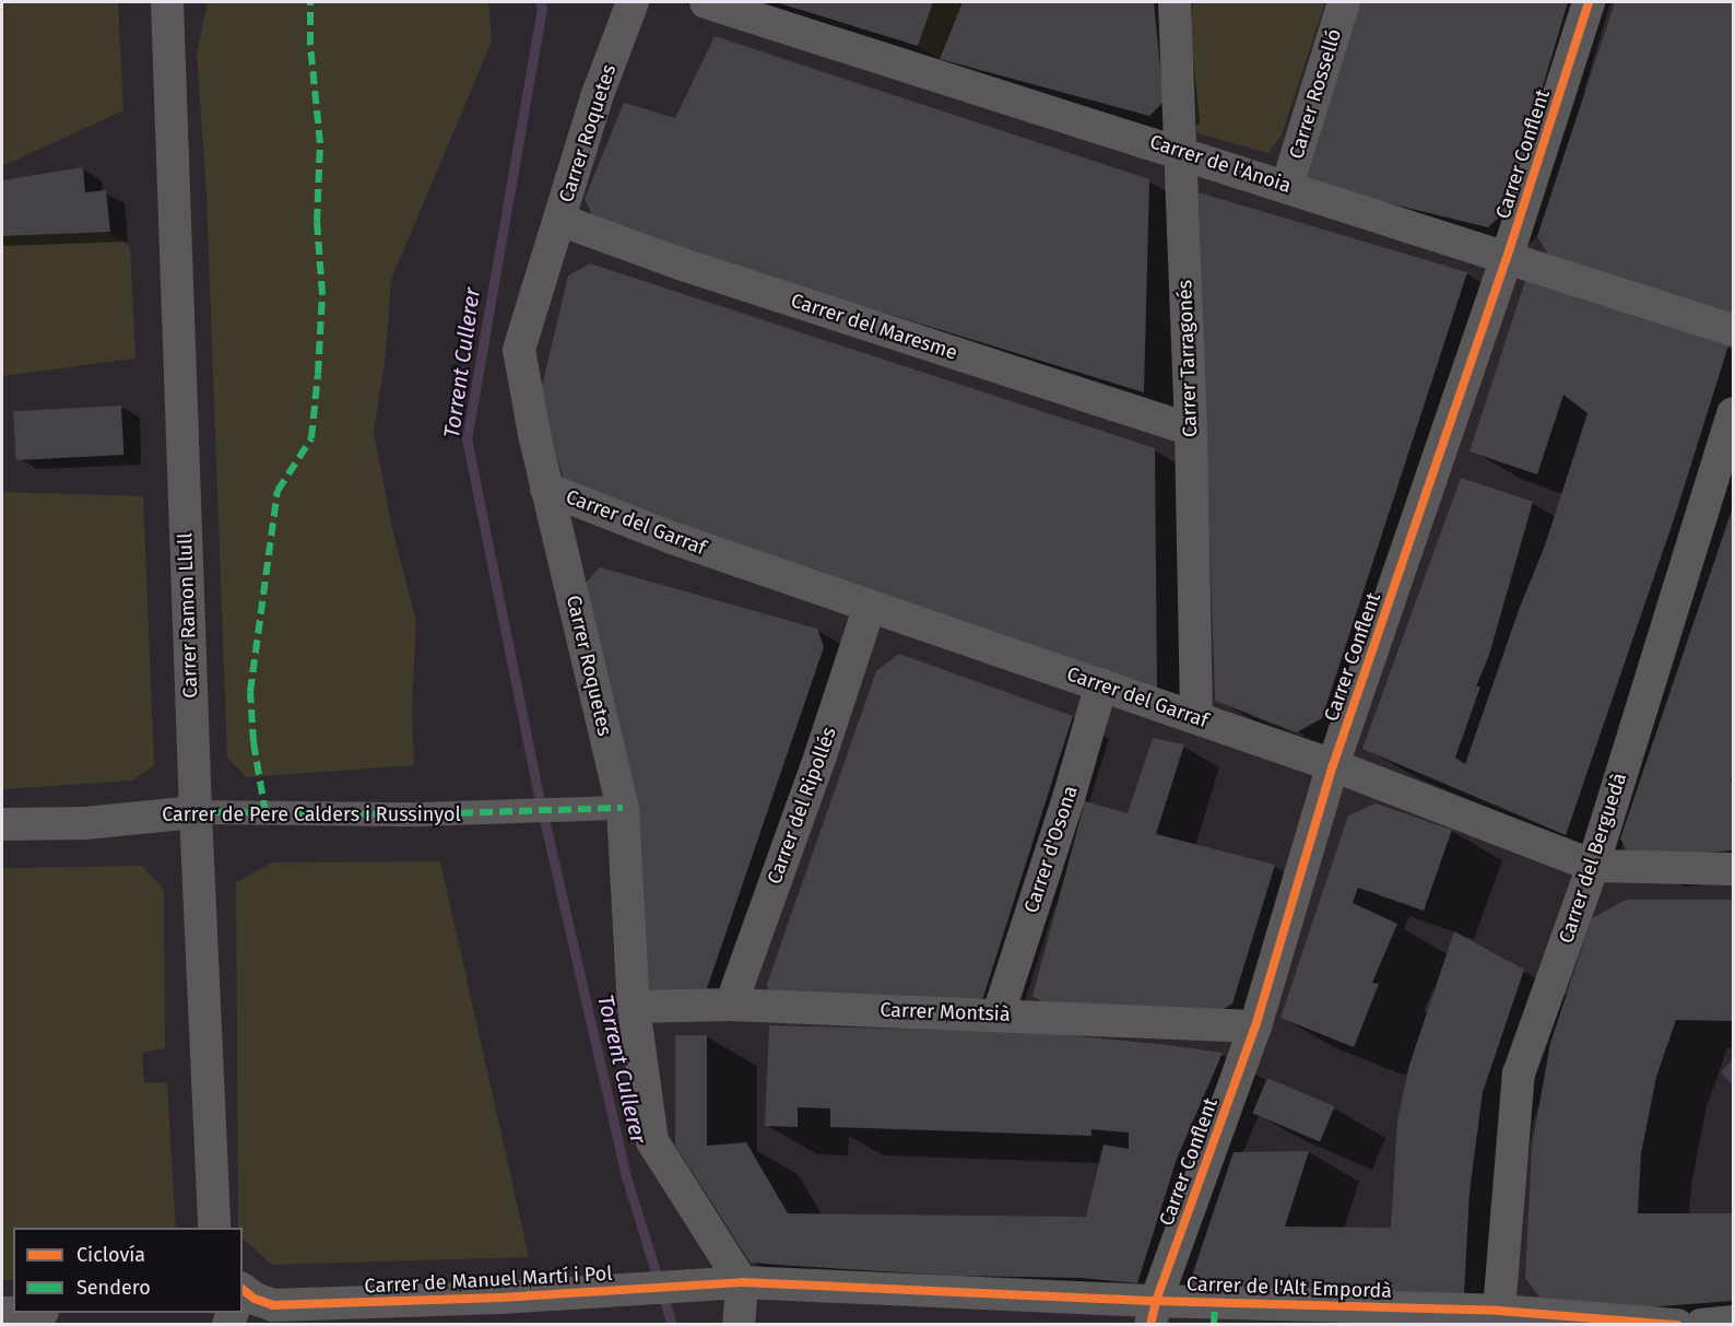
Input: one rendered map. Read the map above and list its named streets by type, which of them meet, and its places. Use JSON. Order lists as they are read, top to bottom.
{
  "streets": {
    "street": [
      "Carrer Rosselló",
      "Carrer Roquetes",
      "Carrer Conflent",
      "Carrer de l'Anoia",
      "Carrer del Maresme",
      "Carrer Tarragonés",
      "Carrer del Garraf",
      "Carrer Ramon Llull",
      "Carrer del Ripollés",
      "Carrer de Pere Calders i Russinyol",
      "Carrer d'Osona",
      "Carrer del Berguedà",
      "Carrer Montsià",
      "Carrer de Manuel Martí i Pol",
      "Carrer de l'Alt Empordà"
    ]
  },
  "crossings": [
    ["Carrer Rosselló", "Carrer de l'Anoia"],
    ["Carrer Roquetes", "Carrer del Maresme"],
    ["Carrer Roquetes", "Carrer del Garraf"],
    ["Carrer Roquetes", "Carrer de Pere Calders i Russinyol"],
    ["Carrer Roquetes", "Carrer Montsià"],
    ["Carrer Roquetes", "Carrer de Manuel Martí i Pol"],
    ["Carrer Roquetes", "Carrer de l'Alt Empordà"],
    ["Carrer Conflent", "Carrer de l'Anoia"],
    ["Carrer Conflent", "Carrer del Garraf"],
    ["Carrer Conflent", "Carrer Montsià"],
    ["Carrer Conflent", "Carrer de l'Alt Empordà"],
    ["Carrer de l'Anoia", "Carrer Tarragonés"],
    ["Carrer del Maresme", "Carrer Tarragonés"],
    ["Carrer Tarragonés", "Carrer del Garraf"],
    ["Carrer del Garraf", "Carrer del Ripollés"],
    ["Carrer del Garraf", "Carrer d'Osona"],
    ["Carrer del Garraf", "Carrer del Berguedà"],
    ["Carrer Ramon Llull", "Carrer de Pere Calders i Russinyol"],
    ["Carrer del Ripollés", "Carrer Montsià"],
    ["Carrer d'Osona", "Carrer Montsià"],
    ["Carrer del Berguedà", "Carrer de l'Alt Empordà"],
    ["Carrer de Manuel Martí i Pol", "Carrer de l'Alt Empordà"]
  ],
  "water": ["Torrent Cullerer"],
  "legend": ["Ciclovía", "Sendero"]
}
